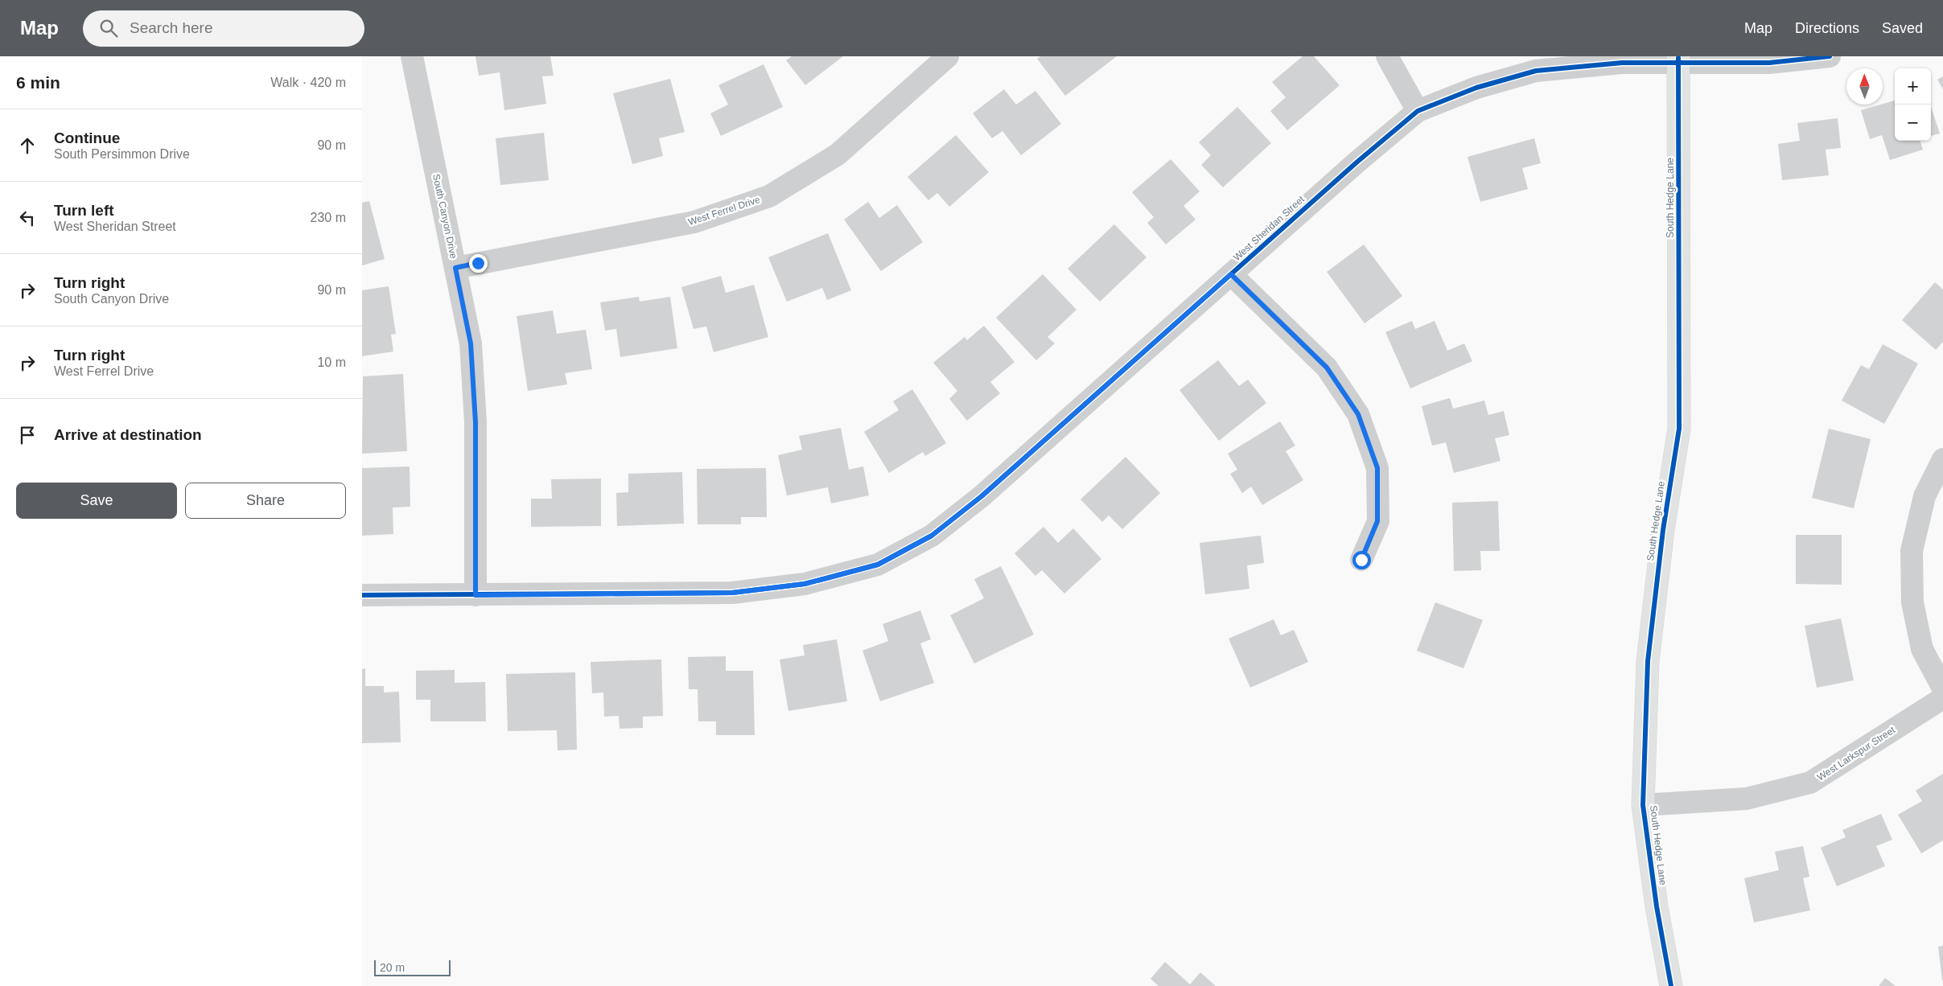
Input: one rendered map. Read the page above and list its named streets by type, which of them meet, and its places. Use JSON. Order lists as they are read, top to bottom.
{
  "streets": {
    "street": [
      "South Hedge Lane",
      "West Ferrel Drive",
      "South Canyon Drive",
      "West Sheridan Street",
      "West Larkspur Street"
    ]
  },
  "crossings": [
    ["South Hedge Lane", "West Sheridan Street"],
    ["South Hedge Lane", "West Larkspur Street"],
    ["West Ferrel Drive", "South Canyon Drive"],
    ["South Canyon Drive", "West Sheridan Street"]
  ],
  "scale_bar": "20 m",
  "north": "top",
  "page": {
    "header": "Map",
    "search": "Search here",
    "nav": ["Map", "Directions", "Saved"],
    "heading": ["6 min", "Walk · 420 m"],
    "map_buttons": ["+", "−"],
    "list": [
      ["Continue", "South Persimmon Drive", "90 m"],
      ["Turn left", "West Sheridan Street", "230 m"],
      ["Turn right", "South Canyon Drive", "90 m"],
      ["Turn right", "West Ferrel Drive", "10 m"],
      "Arrive at destination"
    ],
    "buttons": ["Save", "Share"],
    "scale": "20 m"
  }
}
